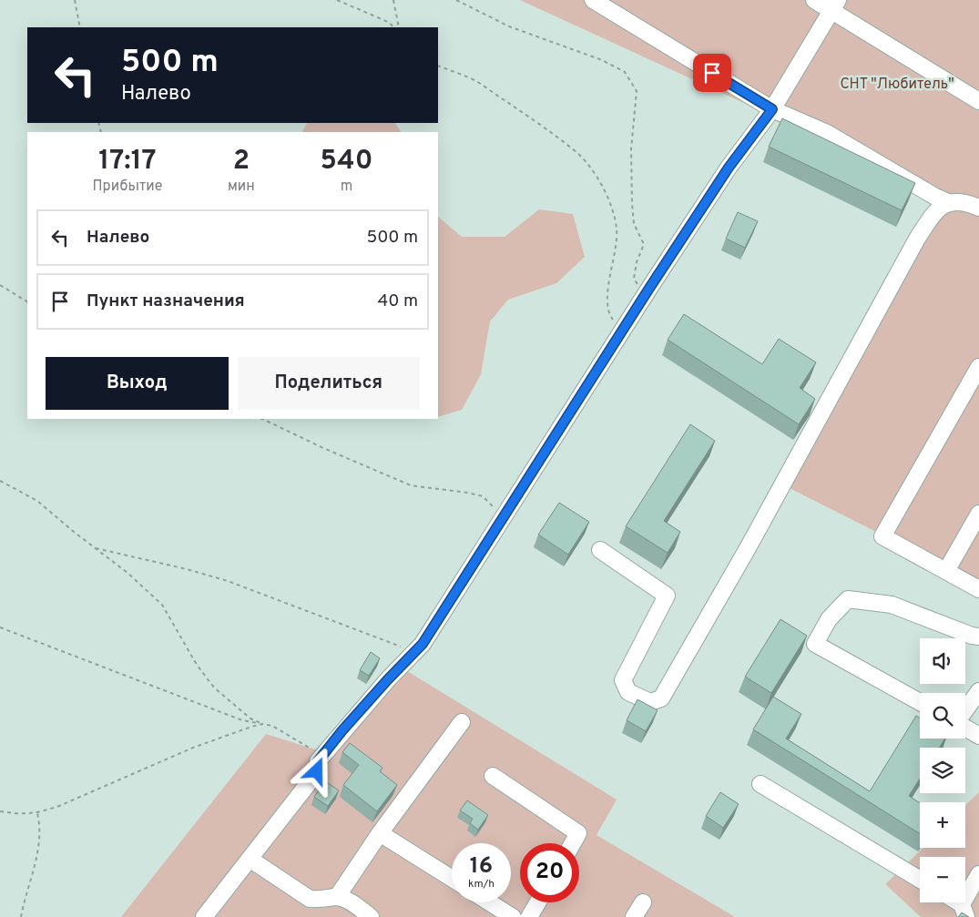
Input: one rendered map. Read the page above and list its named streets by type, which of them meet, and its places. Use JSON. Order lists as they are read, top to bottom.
{
  "parks": ["СНТ \"Любитель\""],
  "page": {
    "turn": ["500 m", "Налево"],
    "eta": [
      "17:17",
      "Прибытие",
      "2",
      "мин",
      "540",
      "m"
    ],
    "list": [
      {
        "name": "Налево",
        "value": "500 m"
      },
      {
        "name": "Пункт назначения",
        "value": "40 m"
      }
    ],
    "buttons": ["Выход", "Поделиться"],
    "map_buttons": ["+", "−"],
    "speed": "16 km/h",
    "limit": "20"
  }
}
